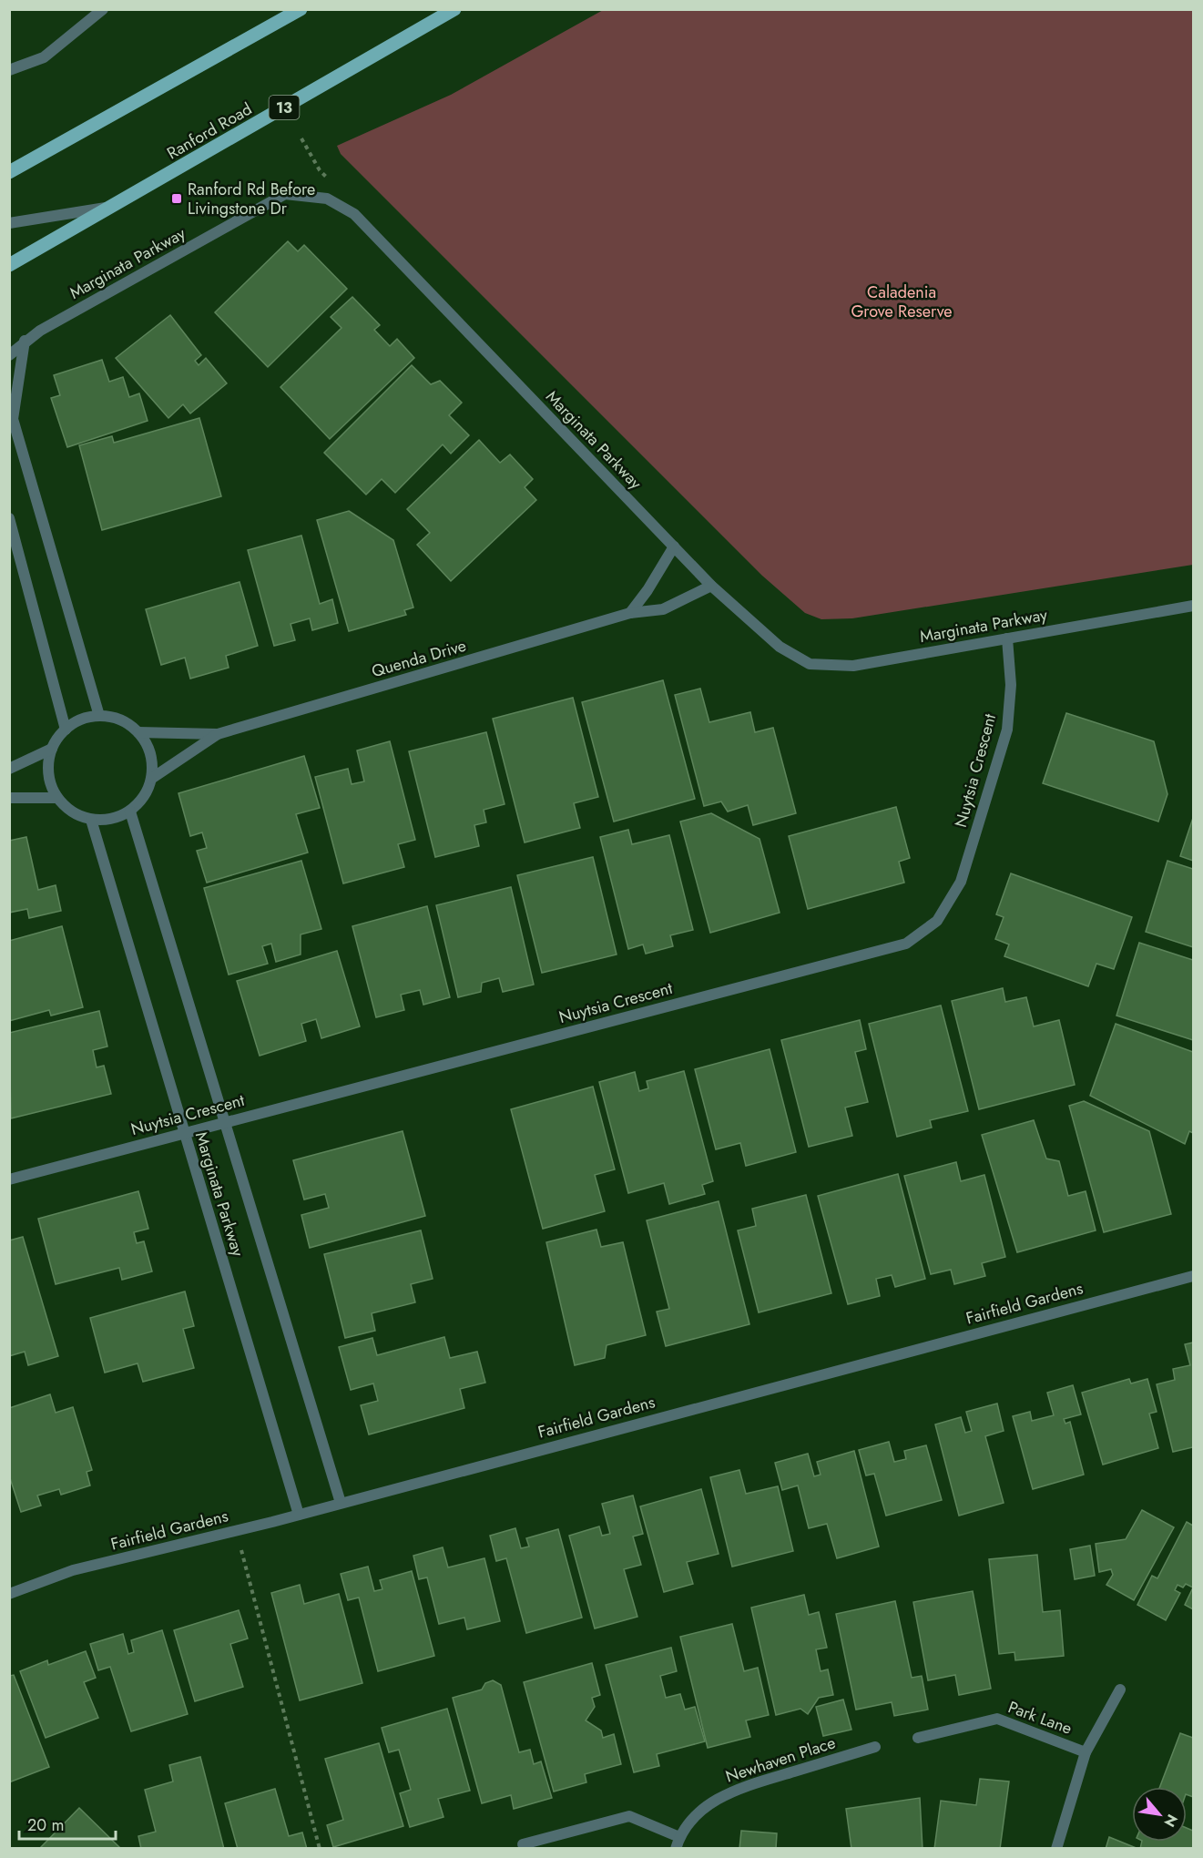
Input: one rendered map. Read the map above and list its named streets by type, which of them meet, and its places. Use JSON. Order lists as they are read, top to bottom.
{
  "streets": {
    "main road": ["13", "Ranford Road"],
    "street": [
      "Marginata Parkway",
      "Quenda Drive",
      "Nuytsia Crescent",
      "Fairfield Gardens",
      "Park Lane",
      "Newhaven Place"
    ]
  },
  "crossings": [
    ["Marginata Parkway", "Quenda Drive"],
    ["Marginata Parkway", "Nuytsia Crescent"],
    ["Marginata Parkway", "Fairfield Gardens"]
  ],
  "parks": ["Caladenia Grove Reserve"],
  "places": {
    "transit": ["Ranford Rd Before Livingstone Dr"]
  },
  "scale_bar": "20 m",
  "north": "bottom right"
}
